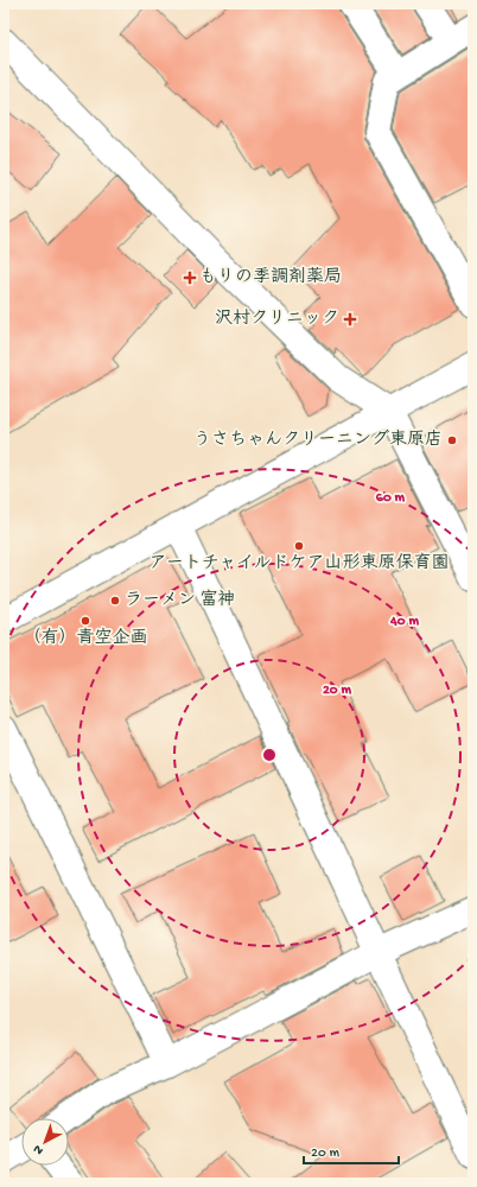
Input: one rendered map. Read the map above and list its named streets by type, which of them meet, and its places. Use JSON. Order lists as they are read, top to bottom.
{
  "places": {
    "health": ["もりの季調剤薬局", "沢村クリニック"],
    "other": [
      "うさちゃんクリーニング東原店",
      "アートチャイルドケア山形東原保育園",
      "ラーメン 富神",
      "（有）青空企画"
    ]
  },
  "scale_bar": "20 m",
  "north": "bottom left",
  "rings": ["60 m", "40 m", "20 m"]
}
